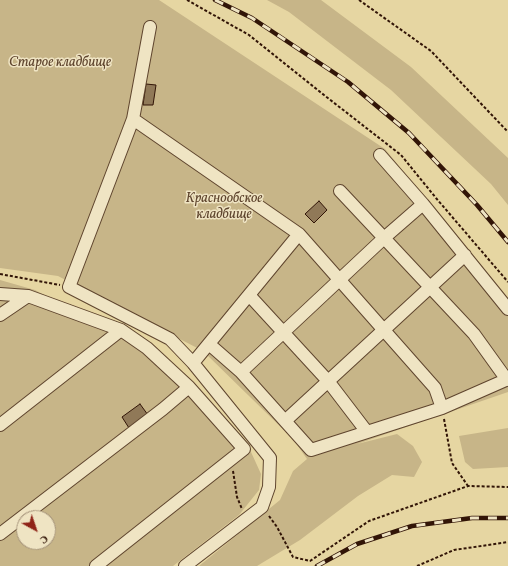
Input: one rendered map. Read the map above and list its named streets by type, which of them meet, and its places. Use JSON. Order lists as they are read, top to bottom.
{
  "parks": ["Старое кладбище", "Краснообское кладбище"],
  "north": "bottom right"
}
